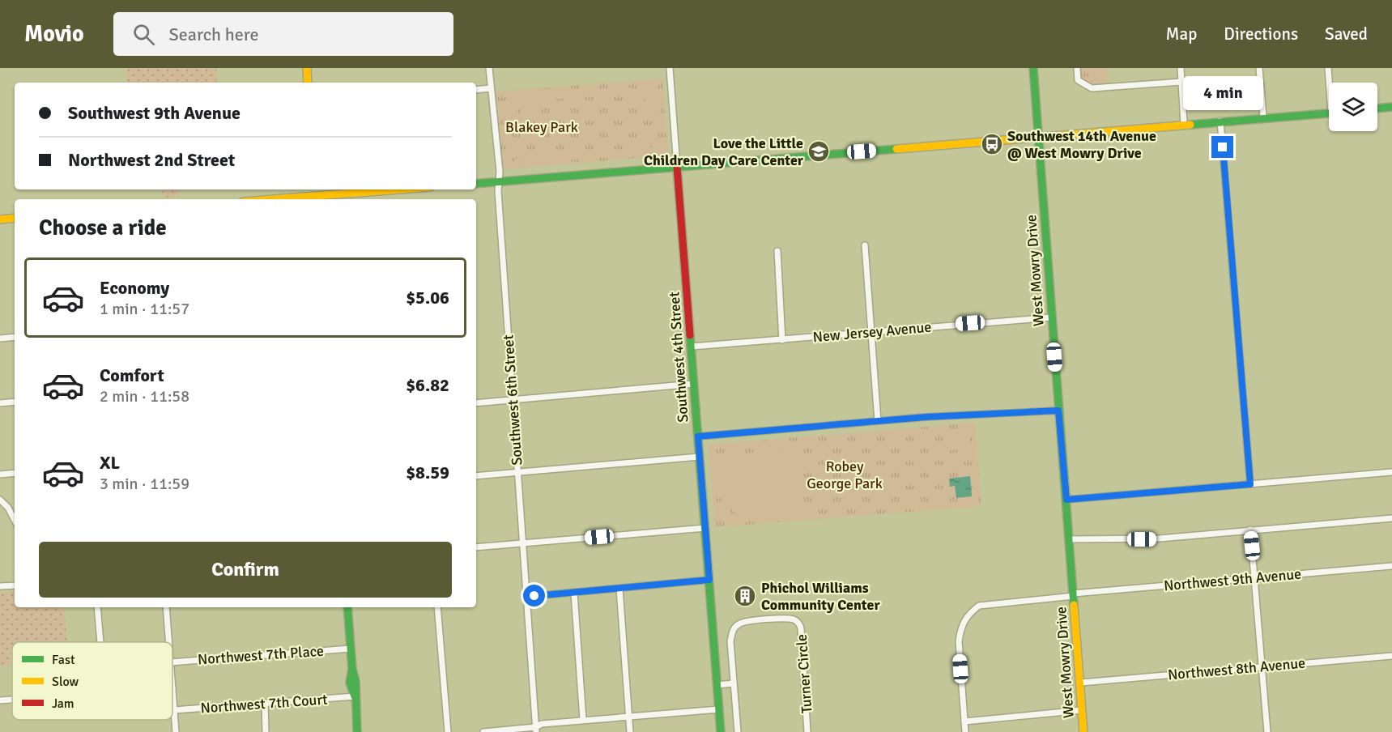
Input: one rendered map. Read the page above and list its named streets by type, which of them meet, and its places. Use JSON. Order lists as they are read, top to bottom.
{
  "streets": {
    "street": [
      "West Mowry Drive",
      "New Jersey Avenue",
      "Southwest 4th Street",
      "Southwest 6th Street",
      "Northwest 9th Avenue",
      "Northwest 7th Place",
      "Northwest 8th Avenue",
      "Turner Circle",
      "Northwest 7th Court"
    ]
  },
  "crossings": [
    ["West Mowry Drive", "New Jersey Avenue"],
    ["West Mowry Drive", "Northwest 9th Avenue"],
    ["West Mowry Drive", "Northwest 8th Avenue"],
    ["New Jersey Avenue", "Southwest 4th Street"]
  ],
  "parks": ["Blakey Park", "Robey George Park"],
  "places": {
    "bus stop": ["Southwest 14th Avenue @ West Mowry Drive"],
    "school or university": ["Love the Little Children Day Care Center"],
    "building": ["Phichol Williams Community Center"]
  },
  "legend": ["Fast", "Slow", "Jam"],
  "page": {
    "header": "Movio",
    "search": "Search here",
    "nav": ["Map", "Directions", "Saved"],
    "bubble": "4 min",
    "banner": ["Southwest 9th Avenue", "Northwest 2nd Street"],
    "heading": "Choose a ride",
    "list": [
      {
        "name": "Economy",
        "note": "1 min · 11:57",
        "value": "$5.06"
      },
      {
        "name": "Comfort",
        "note": "2 min · 11:58",
        "value": "$6.82"
      },
      {
        "name": "XL",
        "note": "3 min · 11:59",
        "value": "$8.59"
      }
    ],
    "buttons": "Confirm"
  }
}
